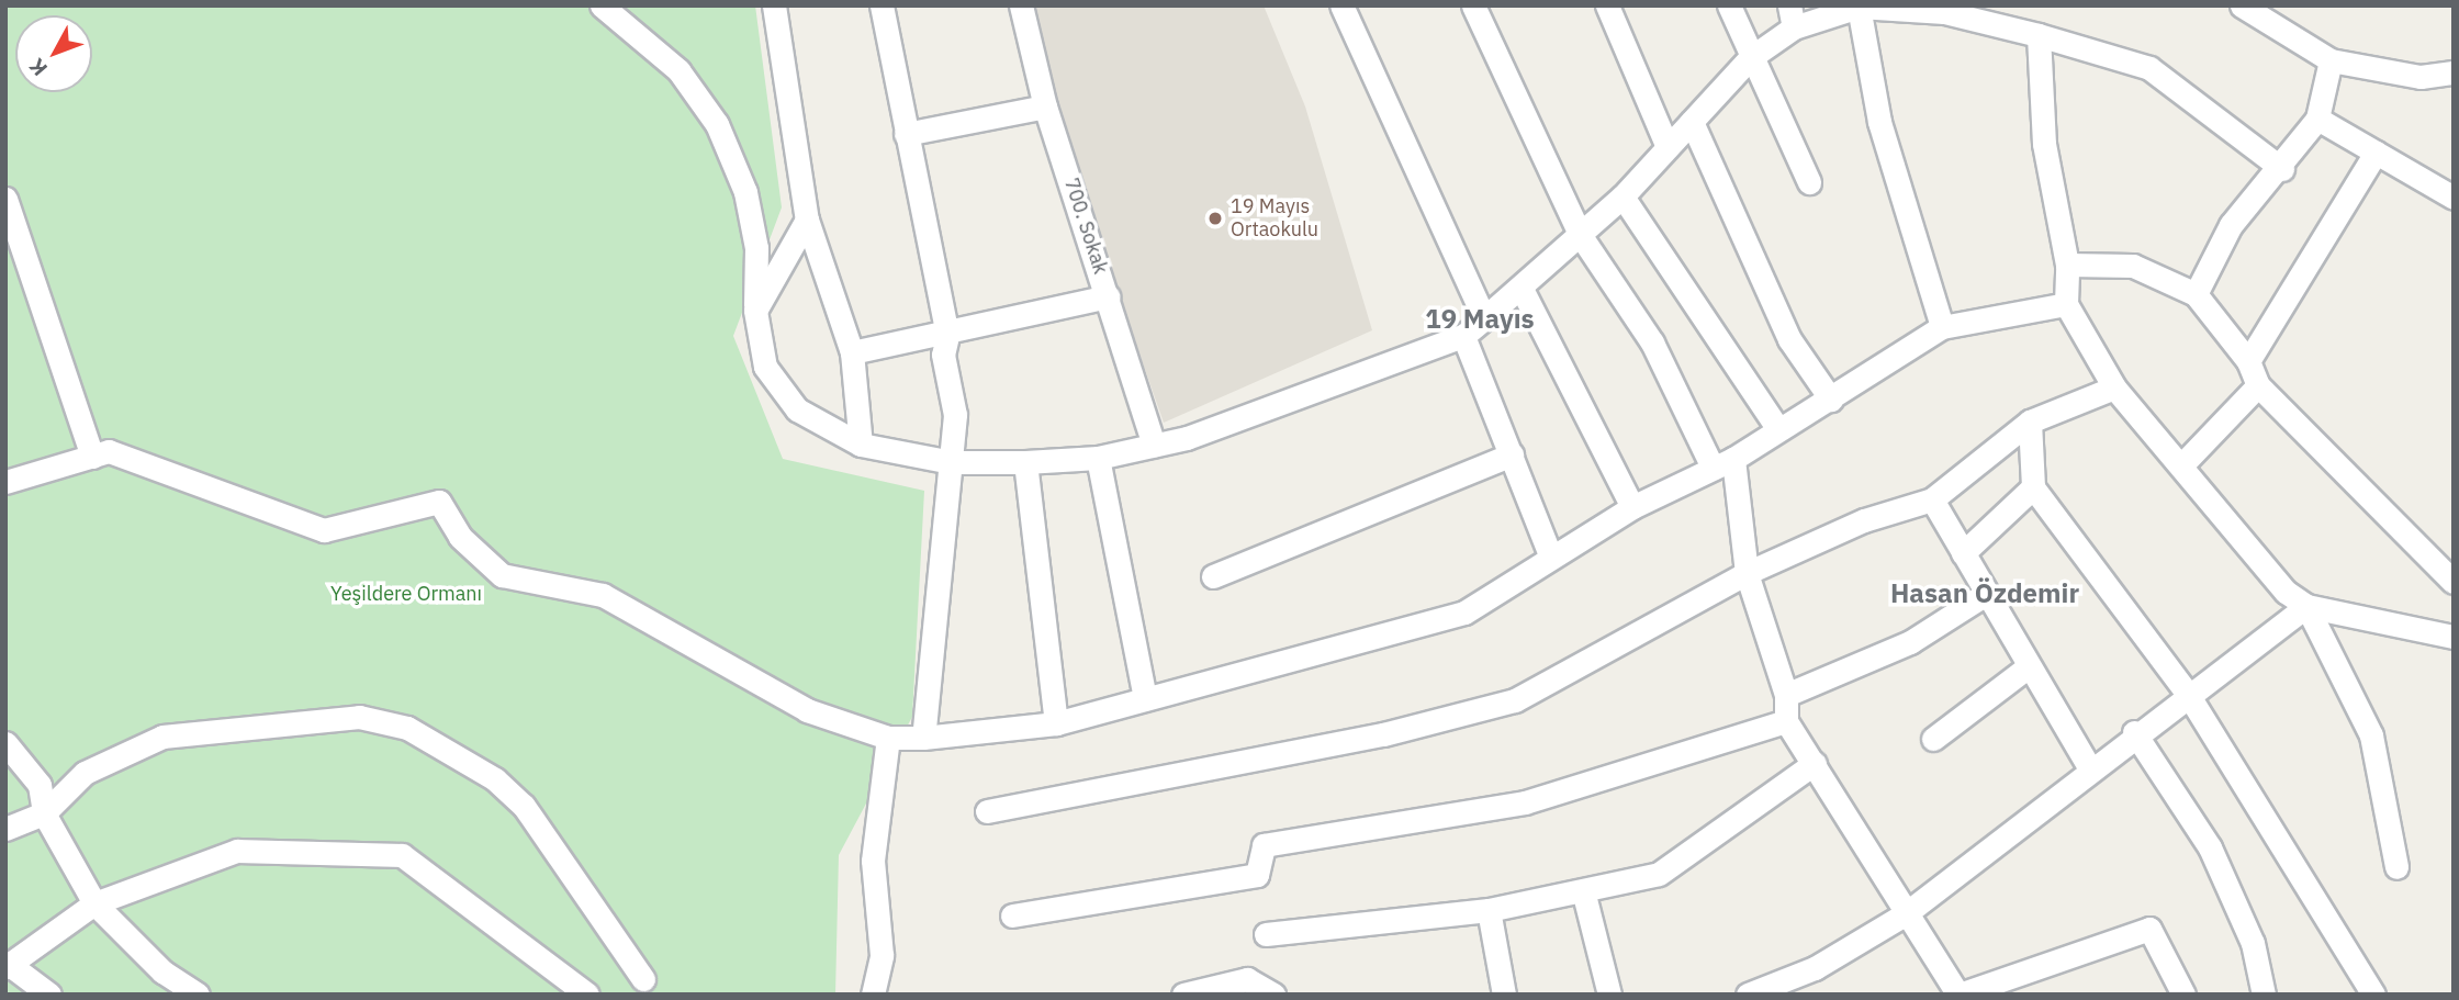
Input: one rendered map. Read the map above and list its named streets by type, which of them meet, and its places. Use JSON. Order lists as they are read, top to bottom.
{
  "streets": {
    "street": ["700. Sokak"]
  },
  "districts": ["19 Mayıs", "Hasan Özdemir"],
  "parks": ["Yeşildere Ormanı"],
  "places": ["19 Mayıs Ortaokulu"],
  "north": "bottom left"
}
